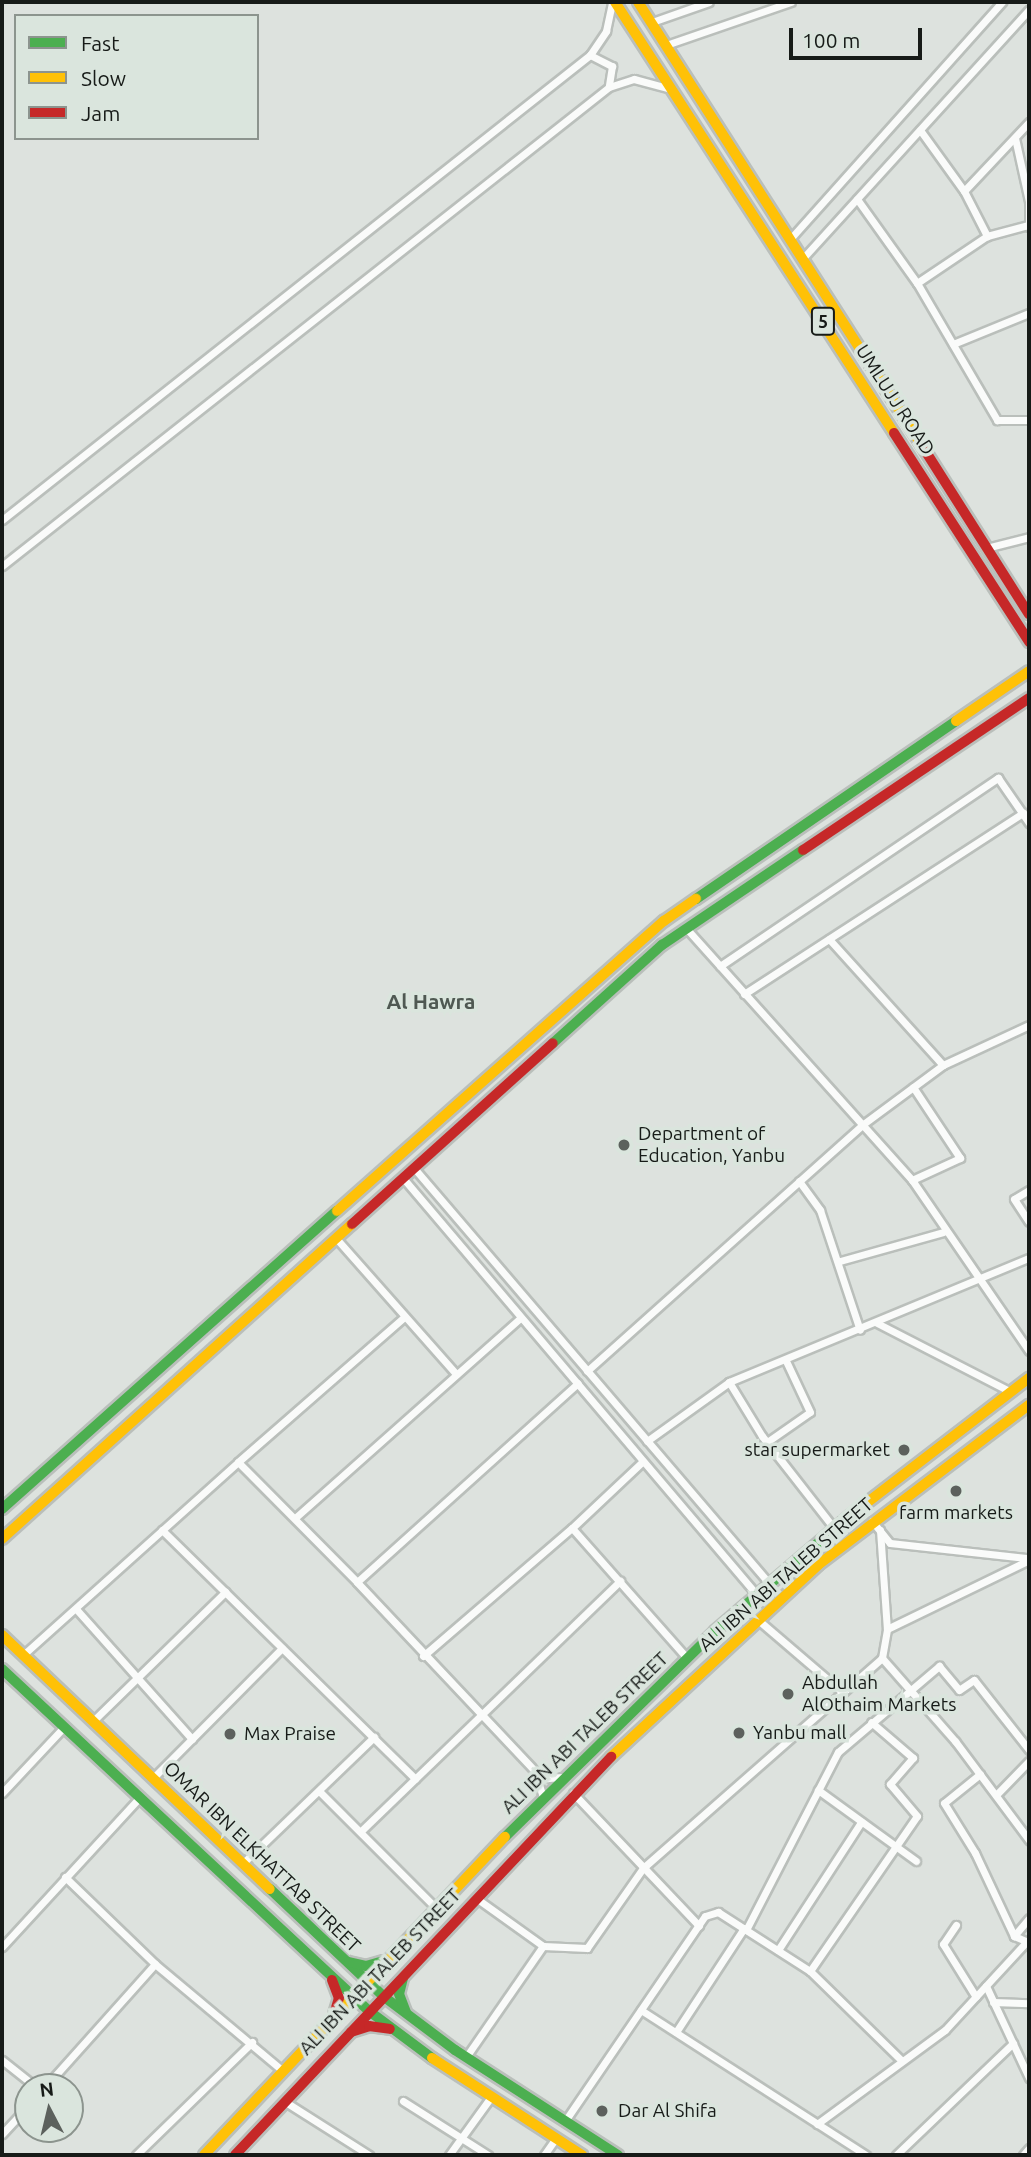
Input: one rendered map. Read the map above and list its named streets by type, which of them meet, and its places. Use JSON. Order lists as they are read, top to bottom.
{
  "streets": {
    "main road": [
      "5",
      "UMLUJJ ROAD",
      "ALI IBN ABI TALEB STREET",
      "OMAR IBN ELKHATTAB STREET"
    ]
  },
  "crossings": [
    ["ALI IBN ABI TALEB STREET", "OMAR IBN ELKHATTAB STREET"]
  ],
  "districts": ["Al Hawra"],
  "places": [
    "Department of Education, Yanbu",
    "star supermarket",
    "farm markets",
    "Abdullah AlOthaim Markets",
    "Yanbu mall",
    "Max Praise",
    "Dar Al Shifa"
  ],
  "legend": ["Fast", "Slow", "Jam"],
  "scale_bar": "100 m",
  "north": "top"
}
